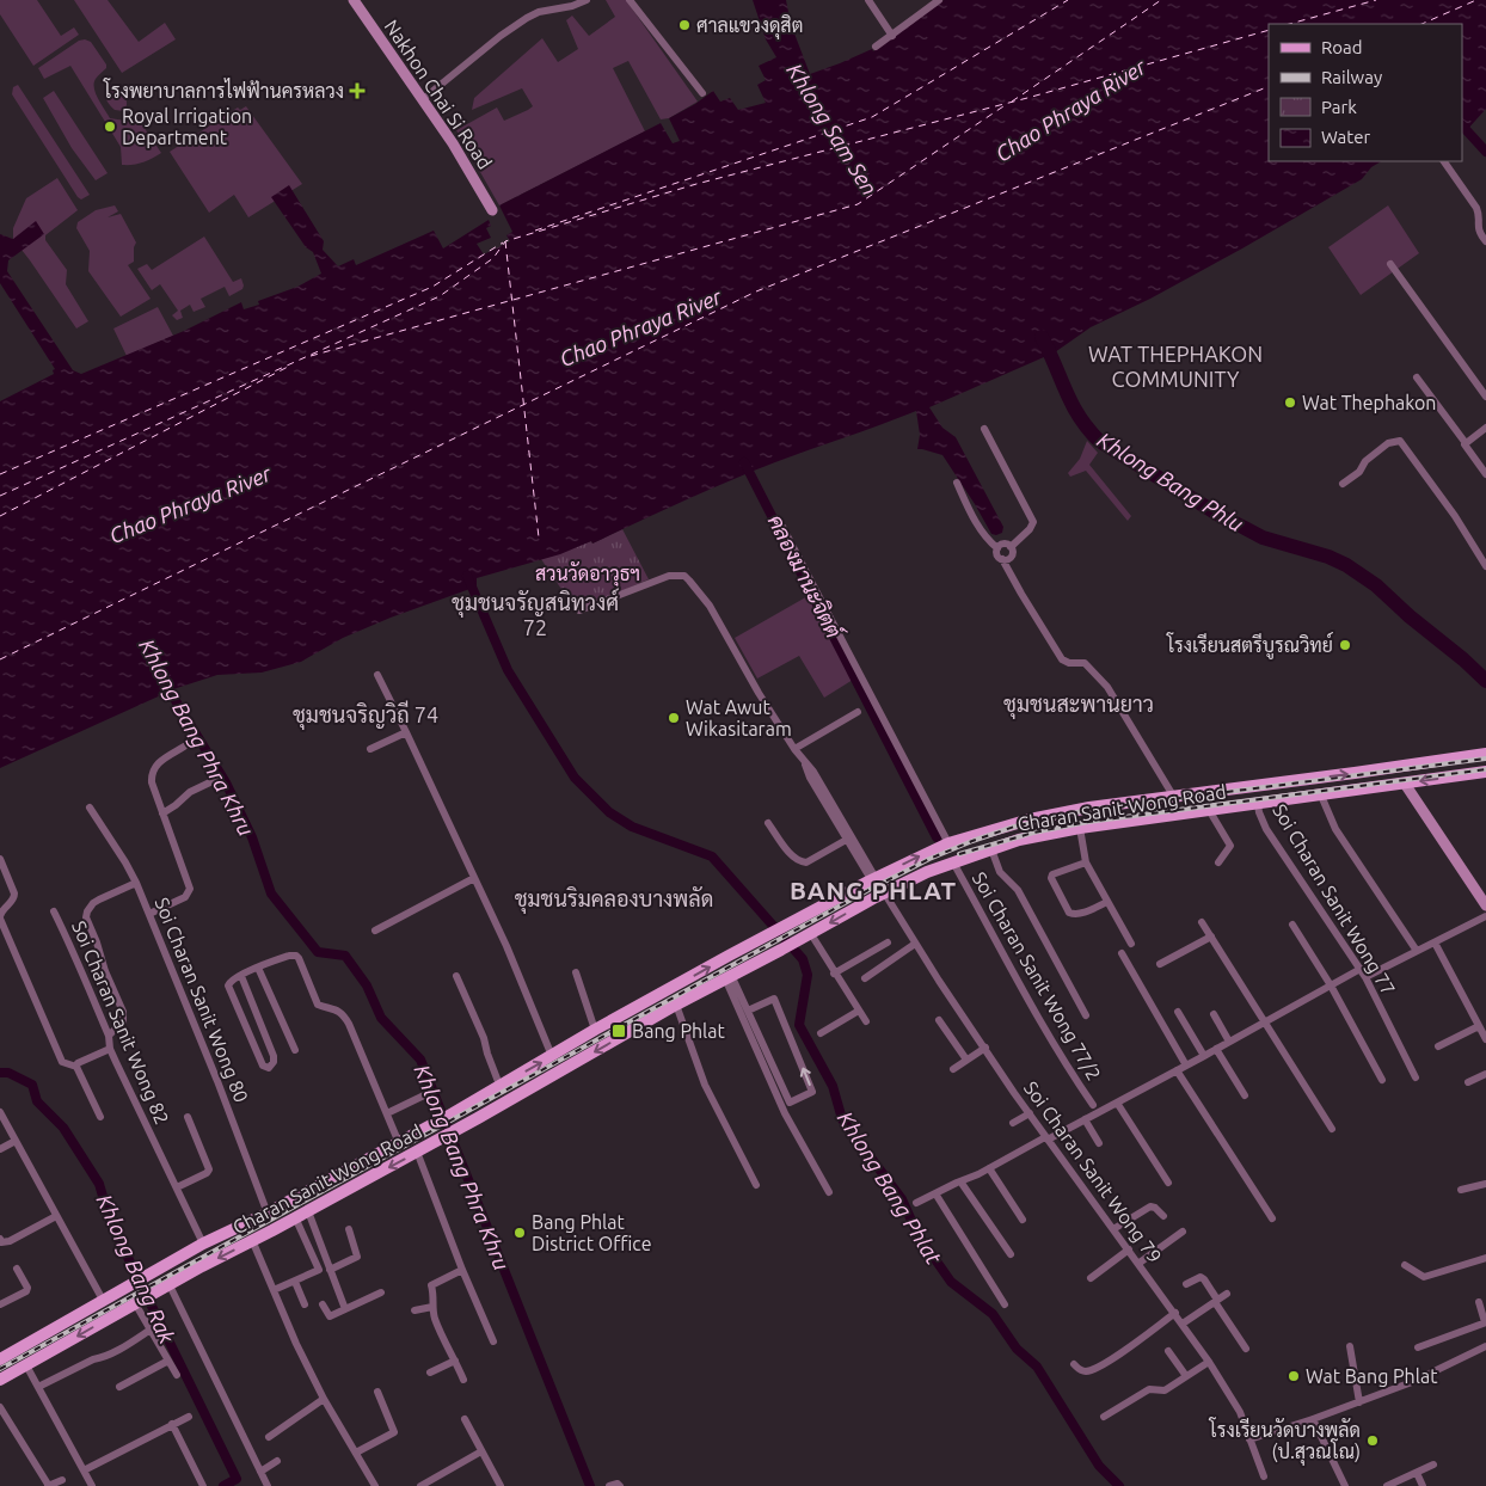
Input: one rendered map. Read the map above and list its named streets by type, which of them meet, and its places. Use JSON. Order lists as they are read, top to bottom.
{
  "streets": {
    "main road": ["Charan Sanit Wong Road"],
    "street": [
      "Nakhon Chai Si Road",
      "Soi Charan Sanit Wong 77",
      "Soi Charan Sanit Wong 77/2",
      "Soi Charan Sanit Wong 80",
      "Soi Charan Sanit Wong 82",
      "Soi Charan Sanit Wong 79"
    ]
  },
  "crossings": [
    ["Charan Sanit Wong Road", "Soi Charan Sanit Wong 77"],
    ["Charan Sanit Wong Road", "Soi Charan Sanit Wong 77/2"],
    ["Charan Sanit Wong Road", "Soi Charan Sanit Wong 80"],
    ["Charan Sanit Wong Road", "Soi Charan Sanit Wong 82"],
    ["Charan Sanit Wong Road", "Soi Charan Sanit Wong 79"]
  ],
  "districts": [
    "WAT THEPHAKON COMMUNITY",
    "ชุมชนจรัญสนิทวงศ์ 72",
    "ชุมชนสะพานยาว",
    "ชุมชนจริญวิถี 74",
    "BANG PHLAT",
    "ชุมชนริมคลองบางพลัด"
  ],
  "water": [
    "Chao Phraya River",
    "Khlong Sam Sen",
    "Khlong Bang Phlu",
    "คลองมานะจิตต์",
    "Khlong Bang Phra Khru",
    "Khlong Bang Phlat",
    "Khlong Bang Rak"
  ],
  "parks": ["สวนวัดอาวุธฯ"],
  "places": {
    "other": [
      "ศาลแขวงดุสิต",
      "Royal Irrigation Department",
      "Wat Thephakon",
      "โรงเรียนสตรีบูรณวิทย์",
      "Wat Awut Wikasitaram",
      "Bang Phlat District Office",
      "Wat Bang Phlat",
      "โรงเรียนวัดบางพลัด (ป.สุวณโณ)"
    ],
    "health": ["โรงพยาบาลการไฟฟ้านครหลวง"],
    "transit": ["Bang Phlat"]
  },
  "legend": [
    "Road",
    "Railway",
    "Park",
    "Water"
  ]
}
